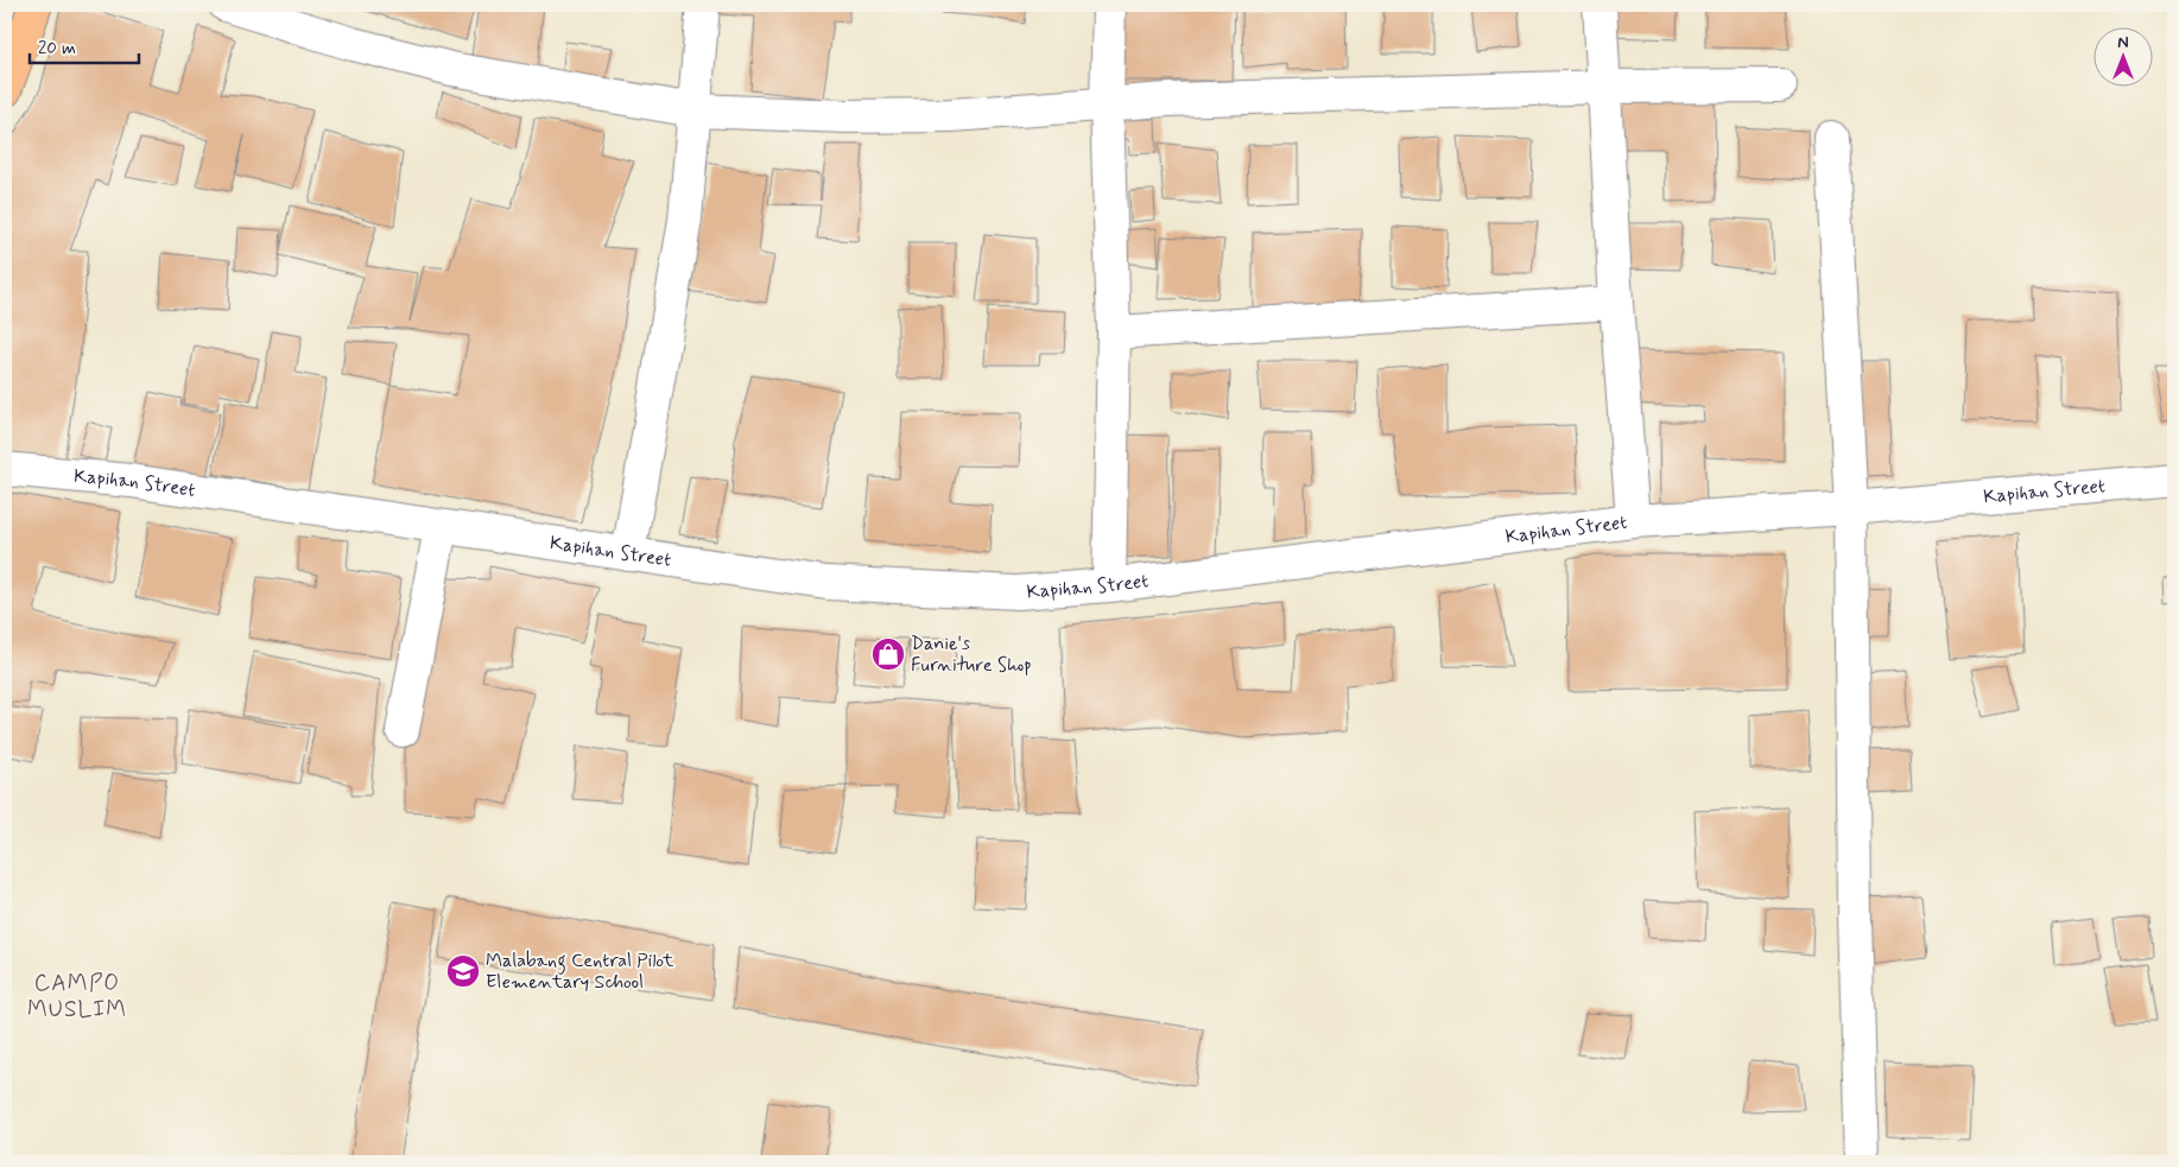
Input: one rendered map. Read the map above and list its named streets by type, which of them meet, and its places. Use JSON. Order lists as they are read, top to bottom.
{
  "streets": {
    "street": ["Kapihan Street"]
  },
  "districts": ["CAMPO MUSLIM"],
  "places": {
    "shop": ["Danie's Furniture Shop"],
    "school or university": ["Malabang Central Pilot Elementary School"]
  },
  "scale_bar": "20 m",
  "north": "top"
}
